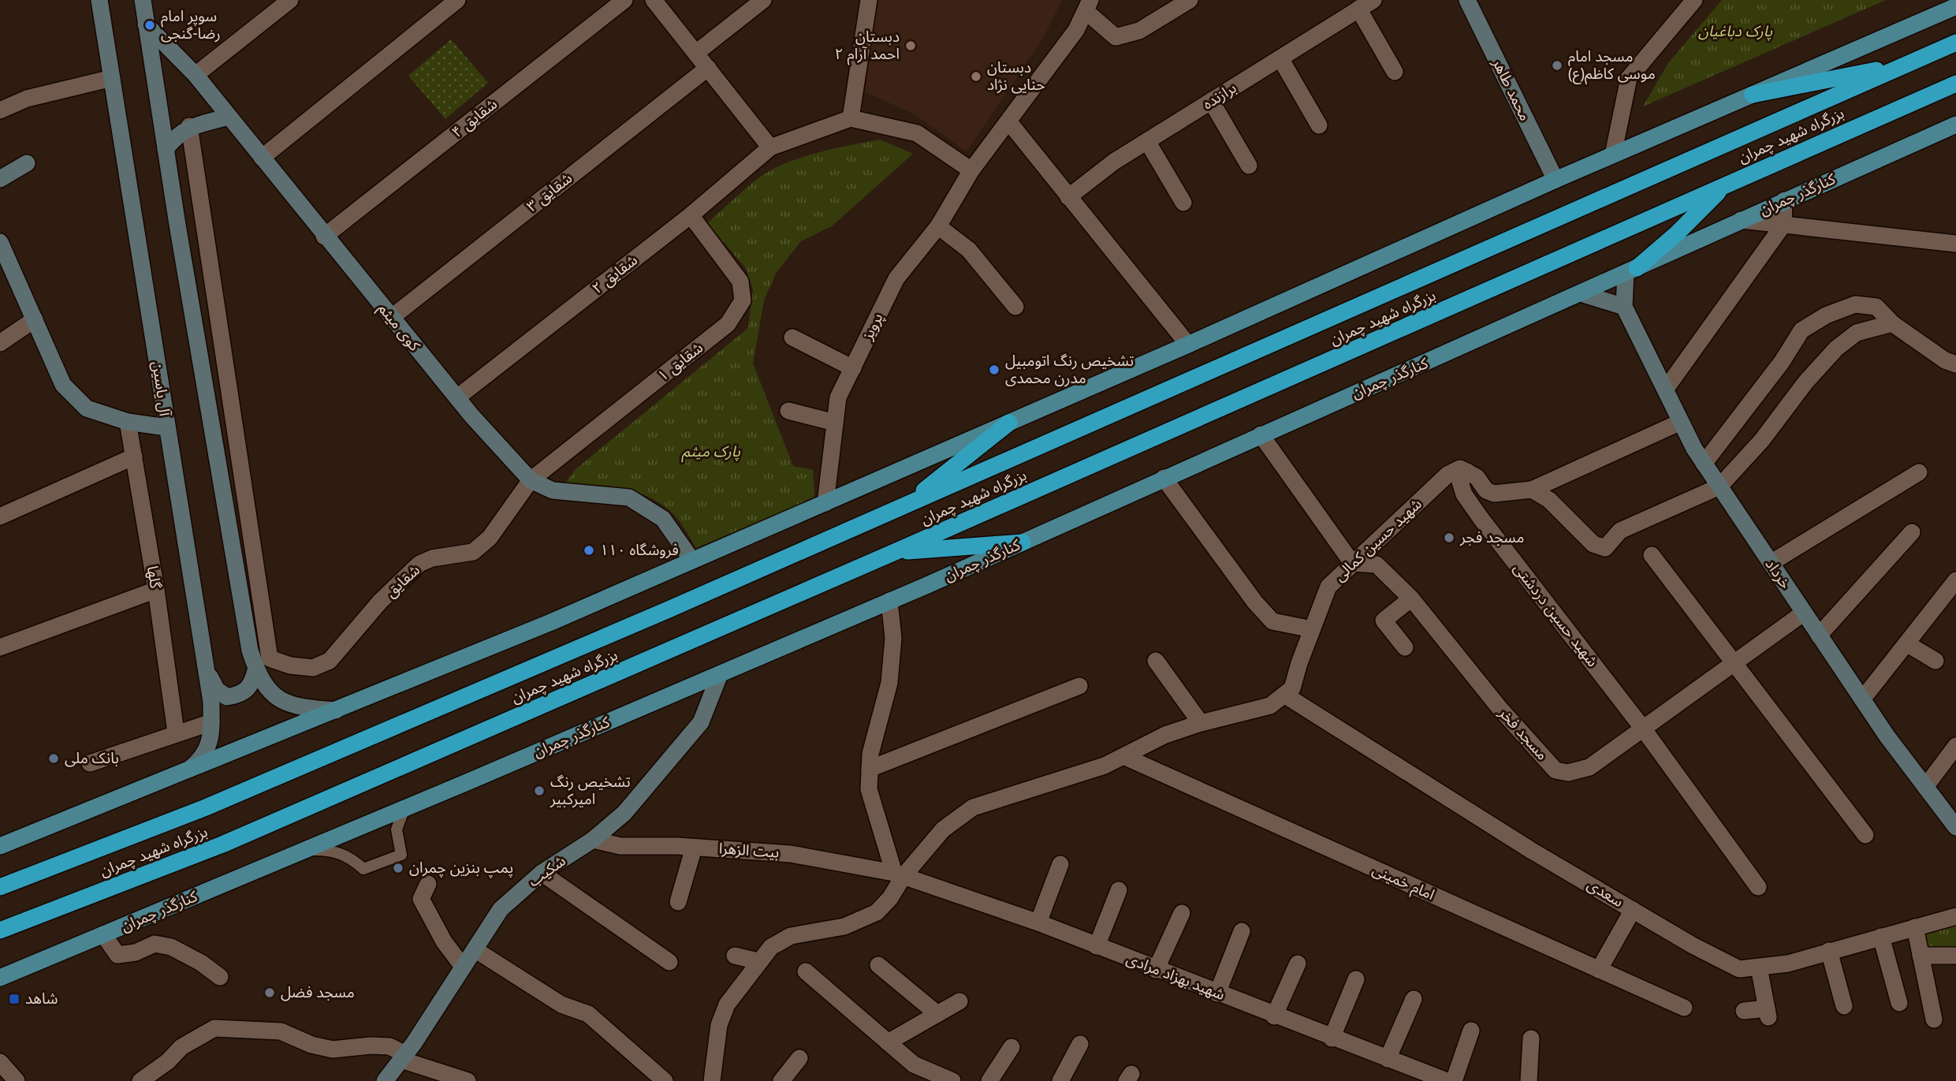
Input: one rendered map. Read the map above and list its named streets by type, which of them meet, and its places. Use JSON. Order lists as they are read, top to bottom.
{
  "streets": {
    "highway": ["بزرگراه شهید چمران"],
    "main road": [
      "محمد طاهر",
      "کنارگذر چمران",
      "کوی میثم",
      "آل یاسین",
      "خرداد",
      "شکیب"
    ],
    "street": [
      "برازنده",
      "شقایق ۴",
      "شقایق ۳",
      "شقایق ۲",
      "پرویز",
      "شقایق ۱",
      "شهید حسین کمالی",
      "گلها",
      "شقایق",
      "شهید حسین دردشتی",
      "مسجد فخر",
      "بیت الزهرا",
      "امام خمینی",
      "سعدی",
      "شهید بهزاد مرادی"
    ]
  },
  "crossings": [
    ["شقایق ۴", "کوی میثم"],
    ["شقایق ۳", "کوی میثم"],
    ["کنارگذر چمران", "شکیب"],
    ["شقایق ۲", "کوی میثم"],
    ["شقایق ۲", "شقایق ۱"],
    ["کوی میثم", "شقایق ۱"],
    ["کوی میثم", "شقایق"],
    ["شقایق ۱", "شقایق"],
    ["شهید حسین کمالی", "شهید حسین دردشتی"],
    ["شهید حسین کمالی", "مسجد فخر"],
    ["شهید حسین کمالی", "سعدی"],
    ["خرداد", "مسجد فخر"],
    ["شهید حسین دردشتی", "مسجد فخر"],
    ["بیت الزهرا", "شکیب"],
    ["بیت الزهرا", "شهید بهزاد مرادی"]
  ],
  "parks": ["پارک دباغیان", "پارک میثم"],
  "places": {
    "other": [
      "سوپر امام رضا-گنجی",
      "دبستان احمد آرام ۲",
      "مسجد امام موسی کاظم(ع)",
      "دبستان حنایی نژاد",
      "تشخیص رنگ اتومبیل مدرن محمدی",
      "مسجد فجر",
      "فروشگاه ۱۱۰",
      "بانک ملی",
      "تشخیص رنگ امیرکبیر",
      "پمپ بنزین چمران",
      "مسجد فضل"
    ],
    "transit": ["شاهد"]
  }
}
